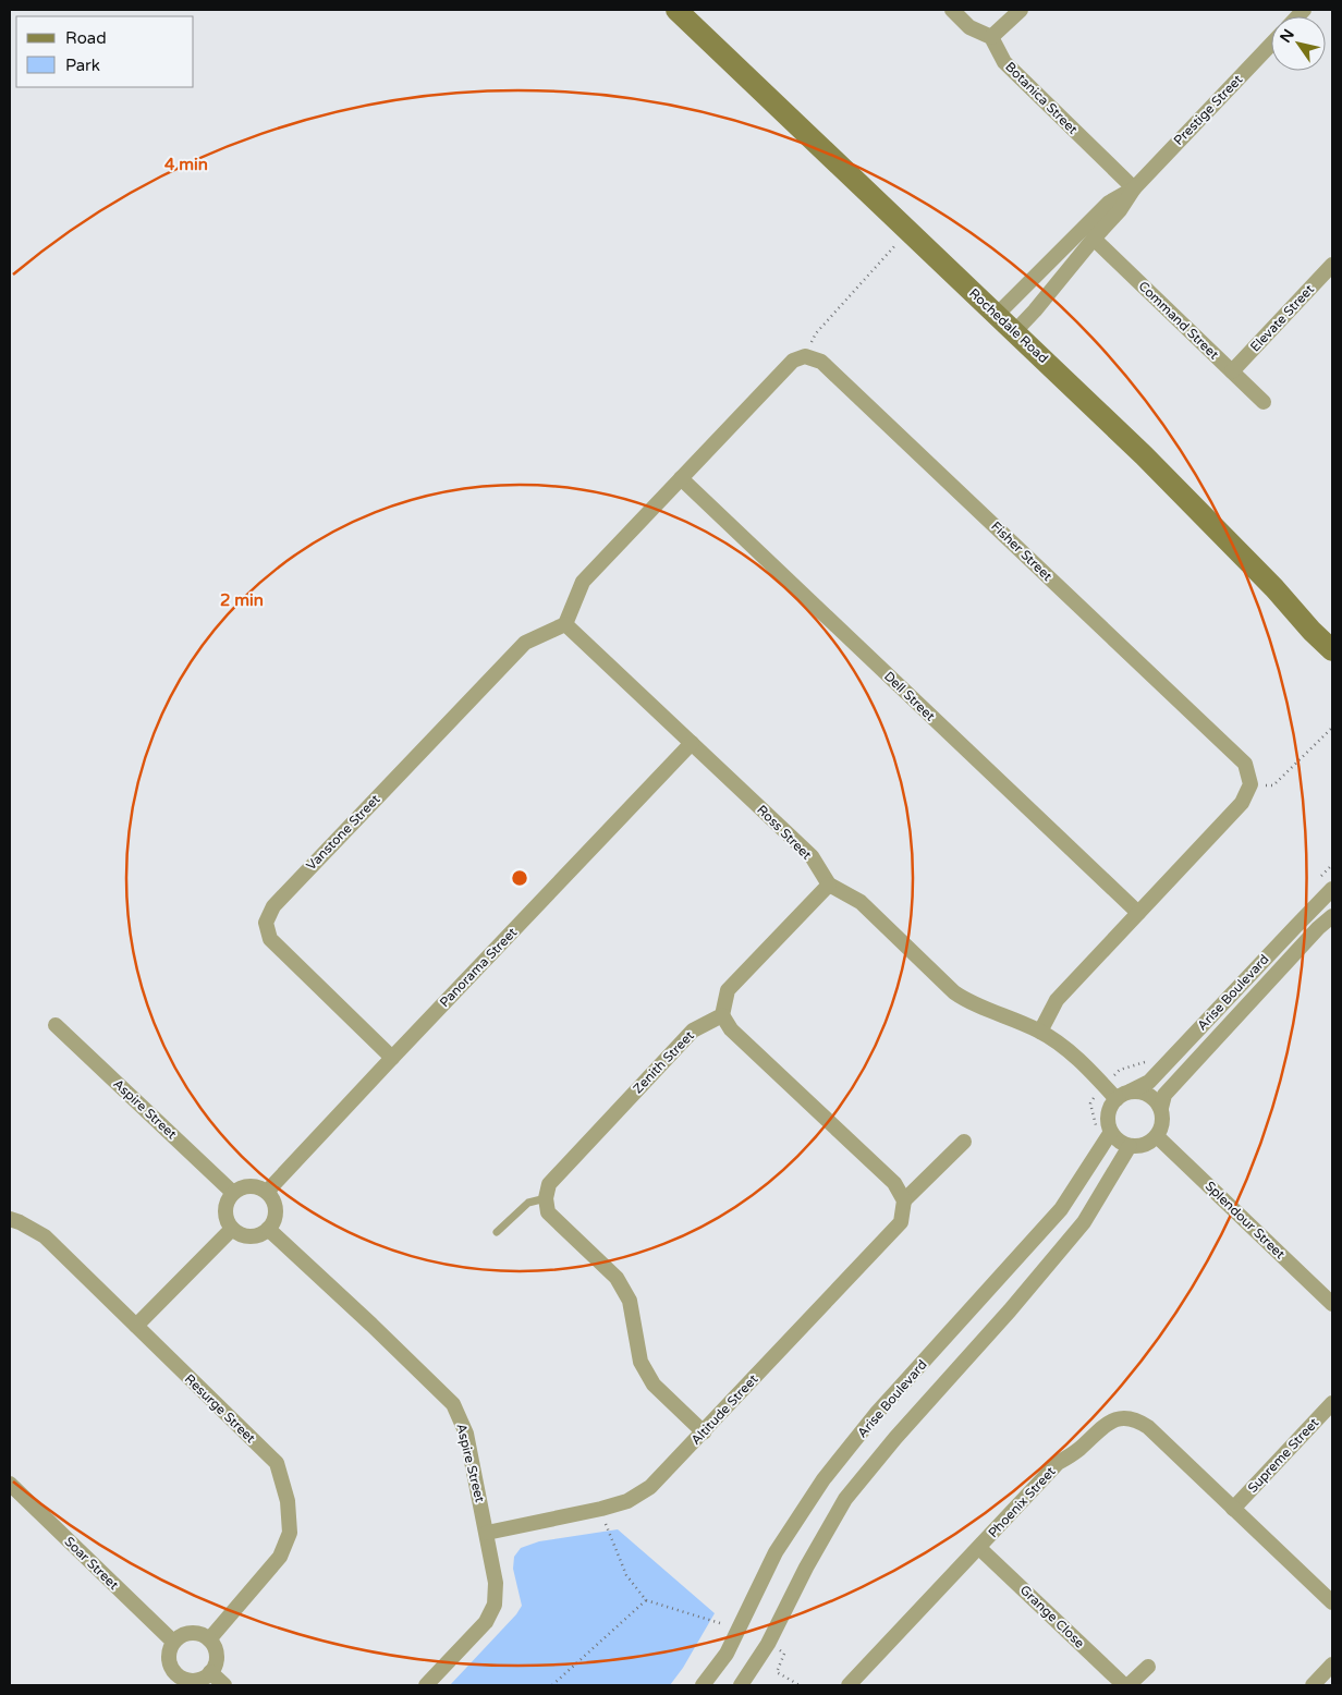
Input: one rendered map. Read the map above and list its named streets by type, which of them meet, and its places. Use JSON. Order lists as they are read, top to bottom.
{
  "streets": {
    "main road": ["Rochedale Road"],
    "street": [
      "Botanica Street",
      "Prestige Street",
      "Elevate Street",
      "Command Street",
      "Fisher Street",
      "Dell Street",
      "Vanstone Street",
      "Ross Street",
      "Panorama Street",
      "Arise Boulevard",
      "Zenith Street",
      "Aspire Street",
      "Splendour Street",
      "Resurge Street",
      "Altitude Street",
      "Supreme Street",
      "Phoenix Street",
      "Soar Street",
      "Grange Close"
    ]
  },
  "crossings": [
    ["Botanica Street", "Prestige Street"],
    ["Prestige Street", "Command Street"],
    ["Prestige Street", "Rochedale Road"],
    ["Elevate Street", "Command Street"],
    ["Vanstone Street", "Ross Street"],
    ["Vanstone Street", "Panorama Street"],
    ["Ross Street", "Panorama Street"],
    ["Ross Street", "Arise Boulevard"],
    ["Ross Street", "Splendour Street"],
    ["Panorama Street", "Aspire Street"],
    ["Arise Boulevard", "Splendour Street"],
    ["Aspire Street", "Altitude Street"],
    ["Resurge Street", "Soar Street"],
    ["Supreme Street", "Phoenix Street"],
    ["Phoenix Street", "Grange Close"]
  ],
  "legend": ["Road", "Park"],
  "north": "top left",
  "rings": ["4 min", "2 min"]
}
